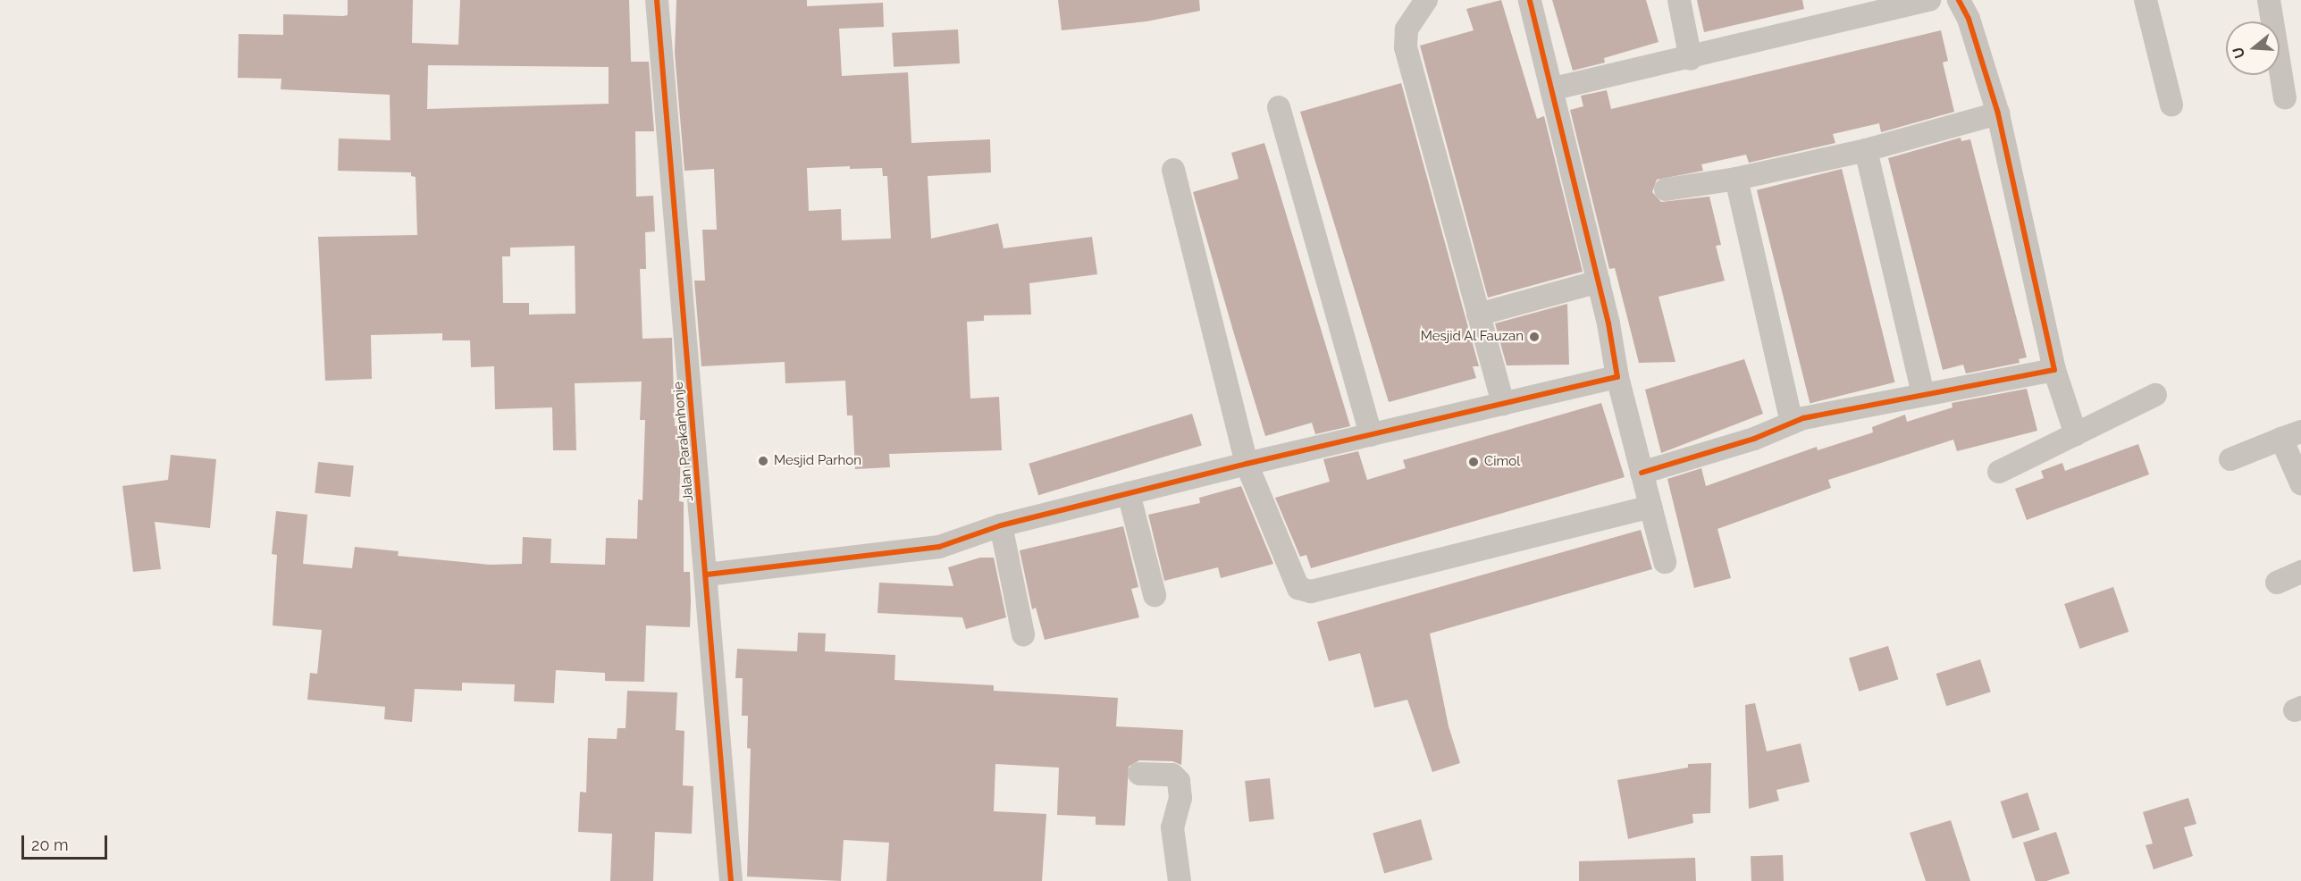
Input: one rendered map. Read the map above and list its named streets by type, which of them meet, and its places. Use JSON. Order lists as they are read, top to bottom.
{
  "streets": {
    "street": ["Jalan Parakanhonje"]
  },
  "places": ["Mesjid Al Fauzan", "Mesjid Parhon", "Cimol"],
  "scale_bar": "20 m",
  "north": "left"
}
